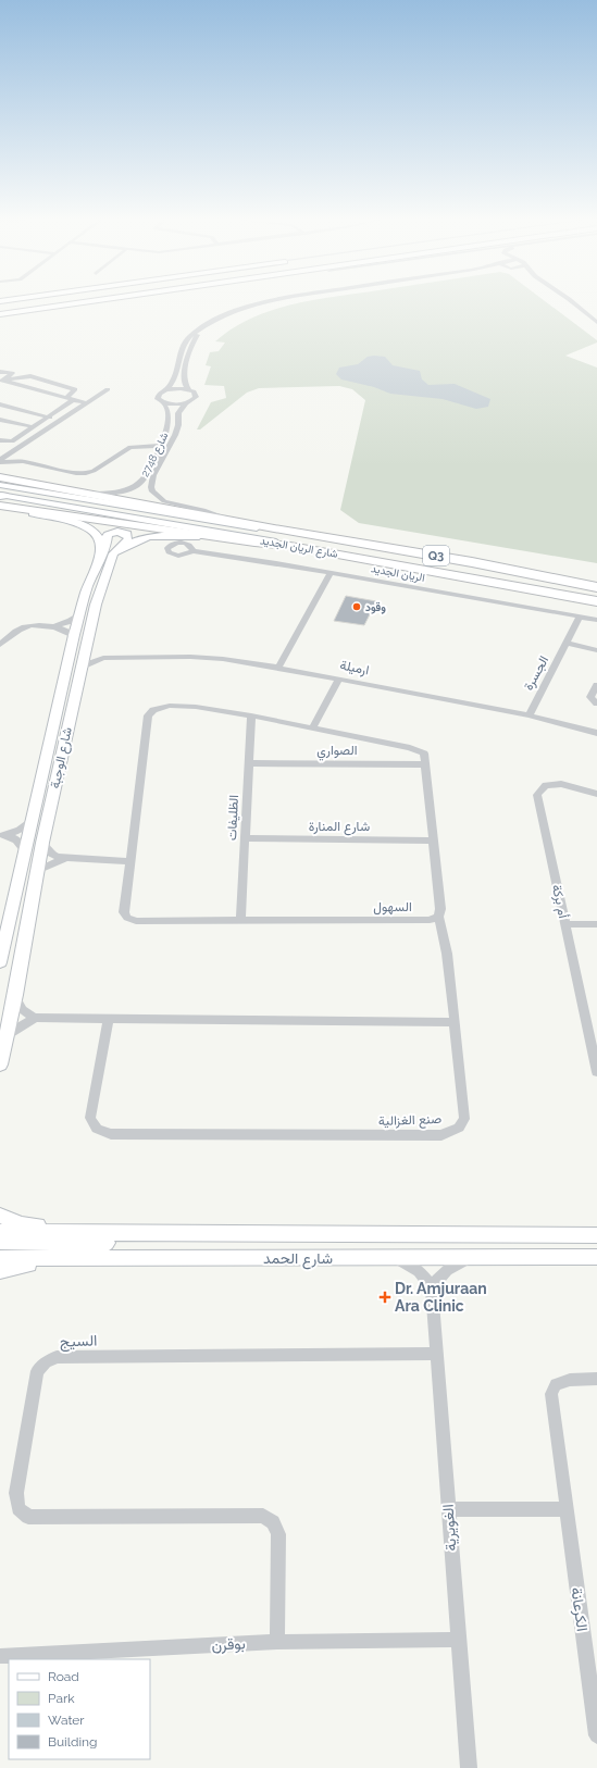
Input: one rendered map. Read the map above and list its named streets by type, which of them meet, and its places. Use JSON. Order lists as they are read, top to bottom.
{
  "streets": {
    "highway": ["شارع الريان الجديد", "Q3"],
    "street": [
      "شارع 2748",
      "الريان الجديد",
      "ارميلة",
      "الجسرة",
      "الصواري",
      "شارع الوجبة",
      "الظليفات",
      "شارع المنارة",
      "أم بركة",
      "السهول",
      "صنع الغزالية",
      "شارع الحمد",
      "السيج",
      "الغويرية",
      "الكرعانة",
      "بوقرن"
    ]
  },
  "crossings": [
    ["الريان الجديد", "الجسرة"],
    ["ارميلة", "الجسرة"],
    ["ارميلة", "شارع الوجبة"],
    ["الصواري", "الظليفات"],
    ["الصواري", "السهول"],
    ["الظليفات", "شارع المنارة"],
    ["الظليفات", "السهول"],
    ["السيج", "الغويرية"],
    ["السيج", "بوقرن"],
    ["الغويرية", "بوقرن"]
  ],
  "places": {
    "other": ["وقود"],
    "health": ["Dr. Amjuraan Ara Clinic"]
  },
  "legend": [
    "Road",
    "Park",
    "Water",
    "Building"
  ]
}
